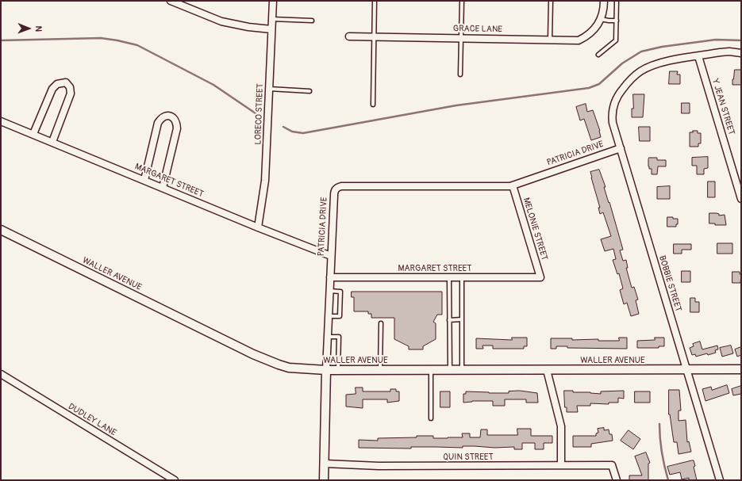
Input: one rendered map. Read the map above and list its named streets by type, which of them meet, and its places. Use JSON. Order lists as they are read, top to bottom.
{
  "streets": {
    "street": [
      "GRACE LANE",
      "Y JEAN STREET",
      "LORECO STREET",
      "PATRICIA DRIVE",
      "MARGARET STREET",
      "MELONIE STREET",
      "WALLER AVENUE",
      "BOBBIE STREET",
      "DUDLEY LANE",
      "QUIN STREET"
    ]
  },
  "crossings": [
    ["Y JEAN STREET", "BOBBIE STREET"],
    ["LORECO STREET", "MARGARET STREET"],
    ["PATRICIA DRIVE", "MARGARET STREET"],
    ["PATRICIA DRIVE", "MELONIE STREET"],
    ["PATRICIA DRIVE", "WALLER AVENUE"],
    ["PATRICIA DRIVE", "BOBBIE STREET"],
    ["PATRICIA DRIVE", "QUIN STREET"],
    ["MARGARET STREET", "MELONIE STREET"],
    ["WALLER AVENUE", "BOBBIE STREET"]
  ],
  "north": "right"
}
